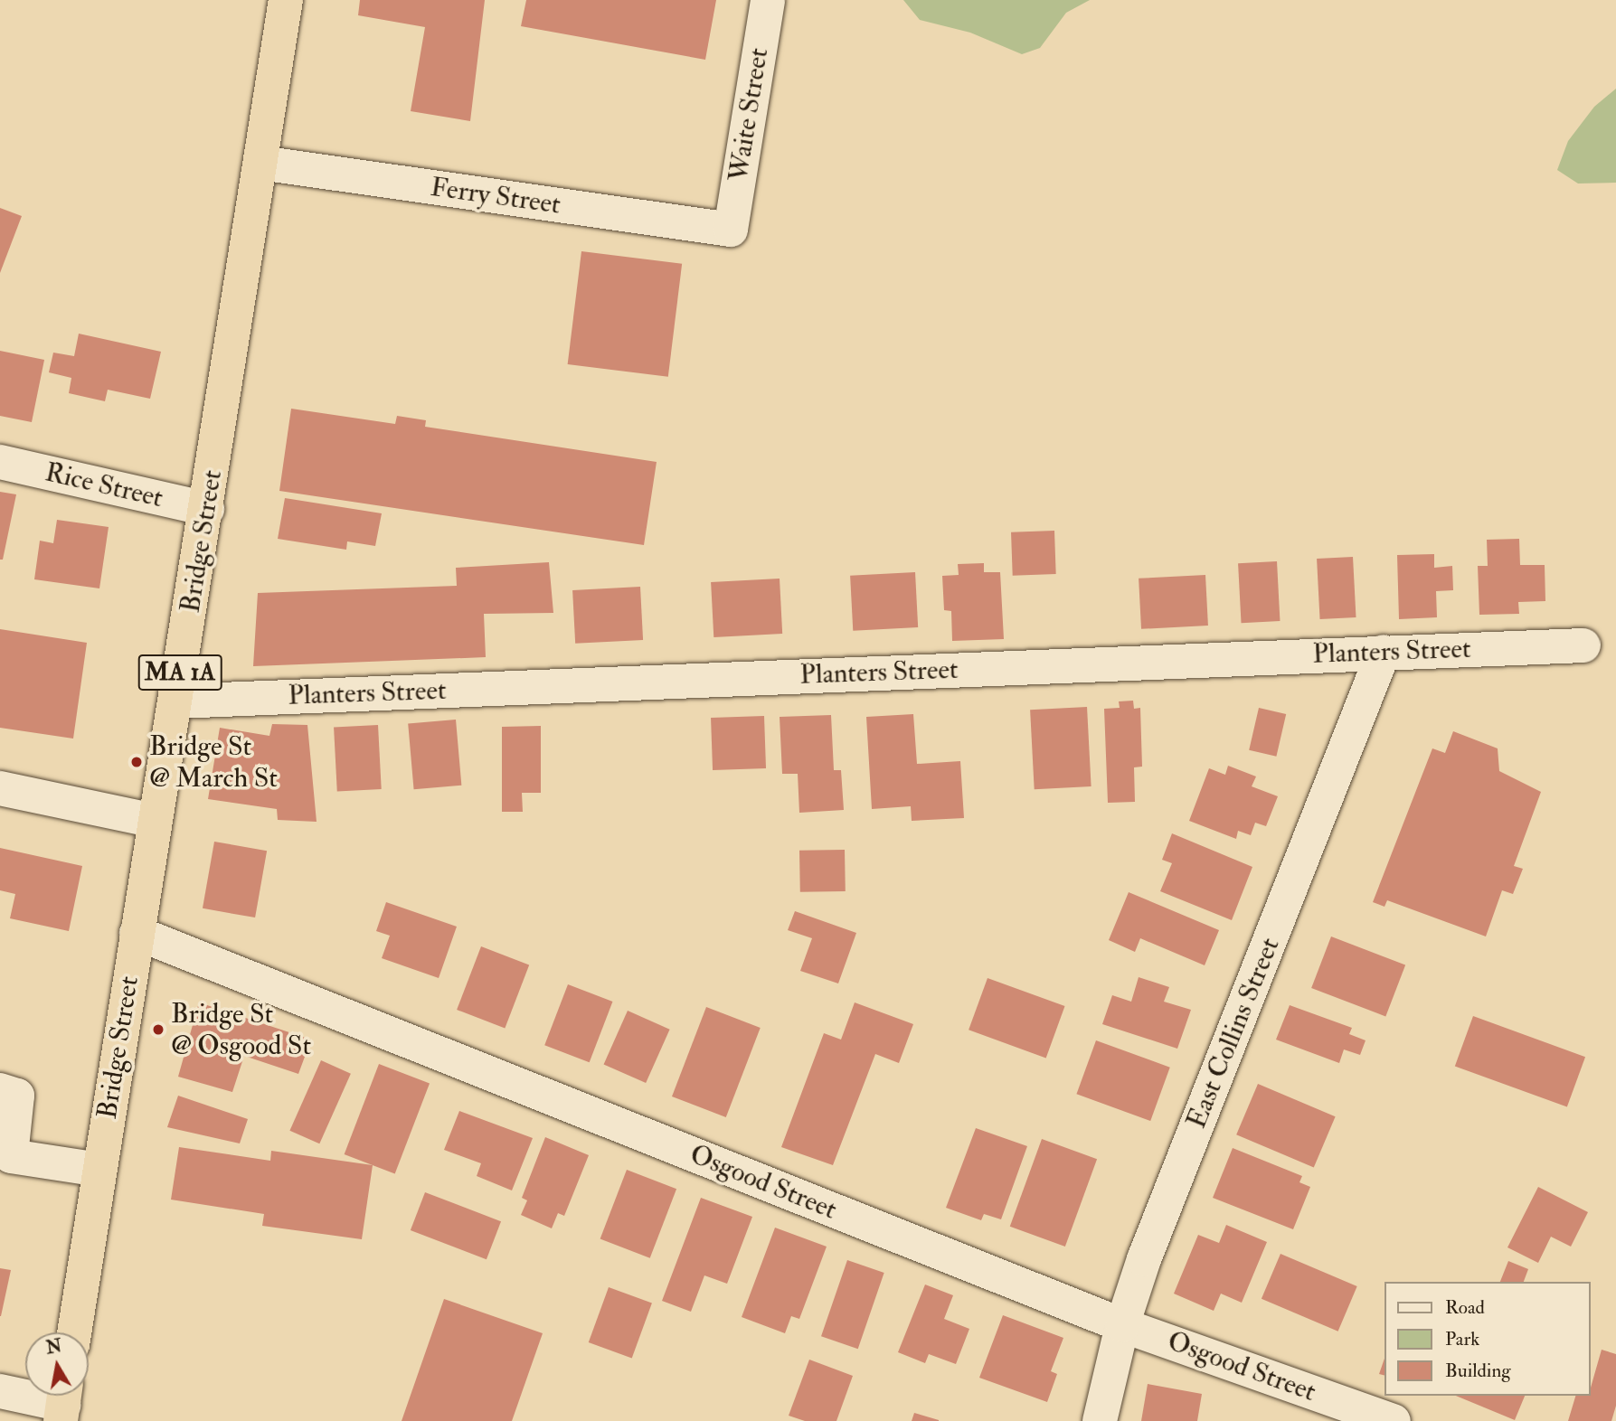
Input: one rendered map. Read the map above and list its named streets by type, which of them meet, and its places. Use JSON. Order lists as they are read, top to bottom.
{
  "streets": {
    "highway": ["Bridge Street", "MA 1A"],
    "street": [
      "Waite Street",
      "Ferry Street",
      "Rice Street",
      "Planters Street",
      "East Collins Street",
      "Osgood Street"
    ]
  },
  "crossings": [
    ["Waite Street", "Ferry Street"],
    ["Ferry Street", "Bridge Street"],
    ["Rice Street", "Bridge Street"],
    ["Bridge Street", "Planters Street"],
    ["Bridge Street", "Osgood Street"],
    ["Planters Street", "East Collins Street"],
    ["East Collins Street", "Osgood Street"]
  ],
  "places": ["Bridge St @ March St", "Bridge St @ Osgood St"],
  "legend": ["Road", "Park", "Building"],
  "north": "top"
}
